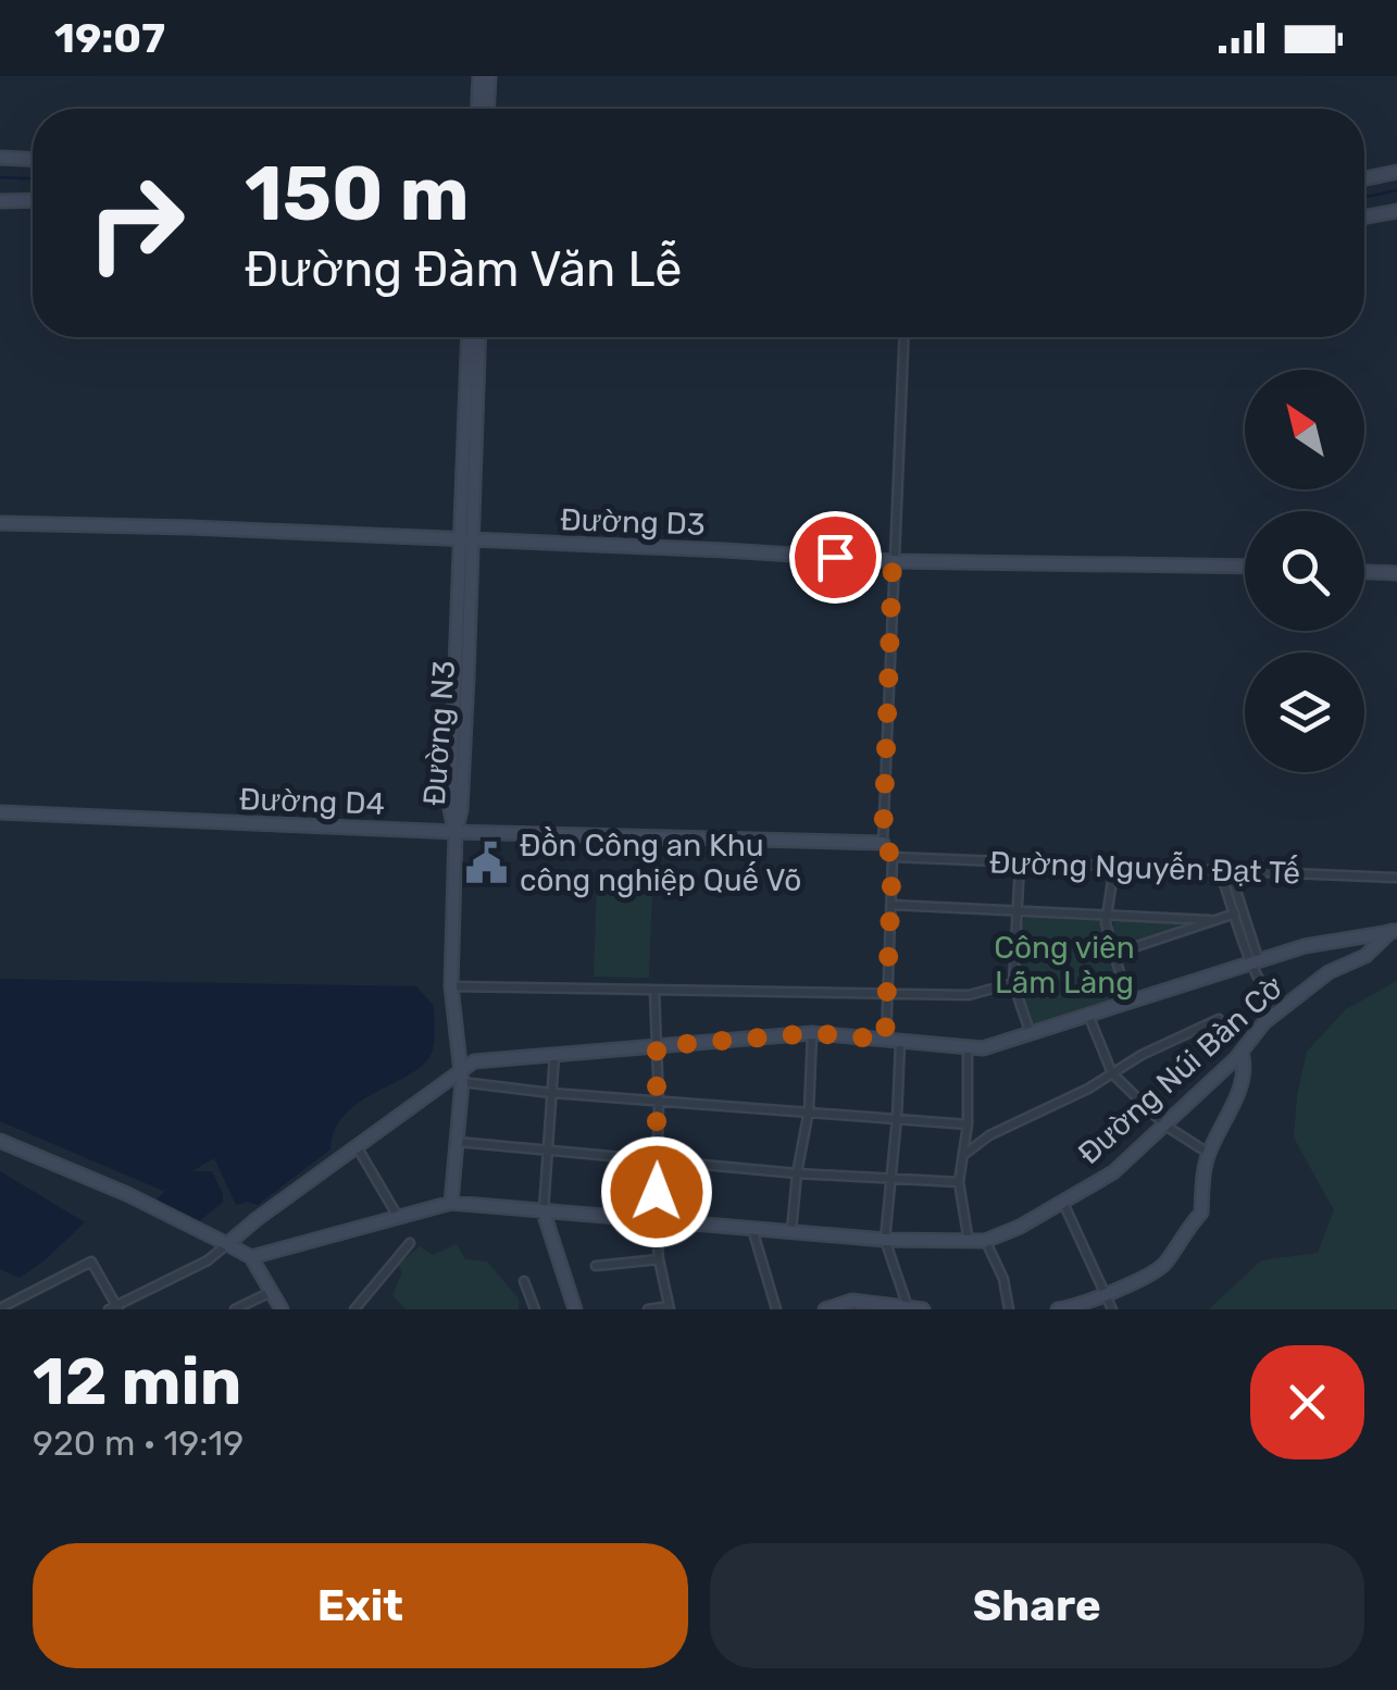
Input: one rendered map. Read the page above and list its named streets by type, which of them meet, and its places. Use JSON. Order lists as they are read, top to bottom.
{
  "streets": {
    "street": [
      "Đường D3",
      "Đường N3",
      "Đường D4",
      "Đường Nguyễn Đạt Tế",
      "Đường Núi Bàn Cờ"
    ]
  },
  "crossings": [
    ["Đường D3", "Đường N3"],
    ["Đường N3", "Đường D4"],
    ["Đường N3", "Đường Núi Bàn Cờ"]
  ],
  "parks": ["Công viên Lãm Làng"],
  "places": {
    "public building": ["Đồn Công an Khu công nghiệp Quế Võ"]
  },
  "north": "top left",
  "page": {
    "status": "19:07",
    "turn": ["150 m", "Đường Đàm Văn Lễ"],
    "heading": ["12 min", "920 m · 19:19"],
    "buttons": ["Exit", "Share"]
  }
}
